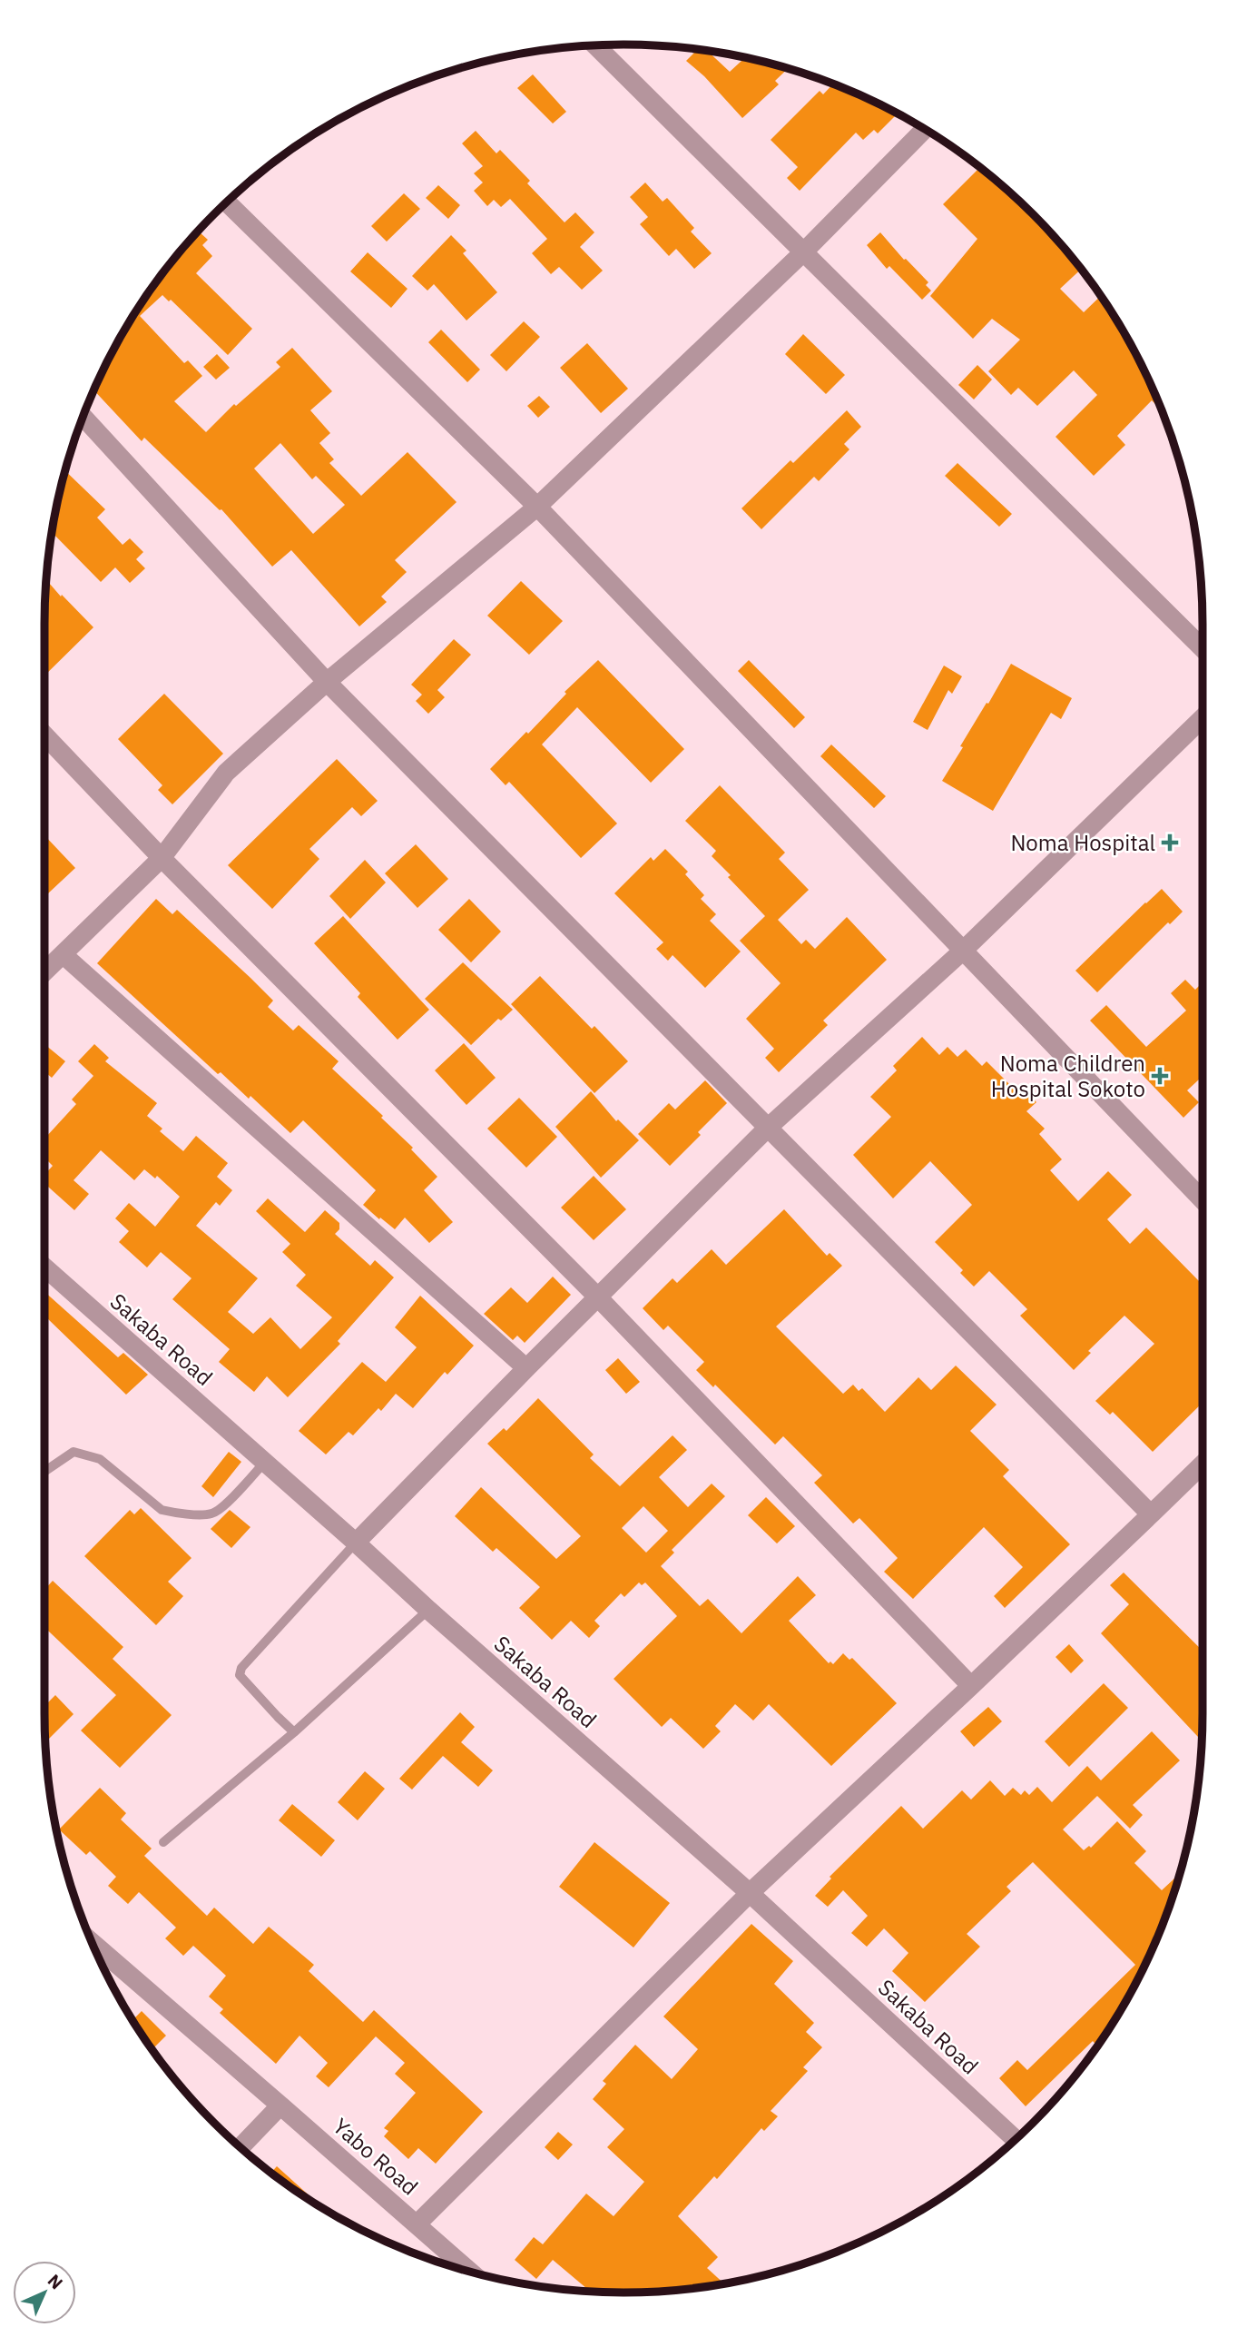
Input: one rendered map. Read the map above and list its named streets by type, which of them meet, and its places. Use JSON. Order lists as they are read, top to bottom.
{
  "streets": {
    "street": ["Sakaba Road", "Yabo Road"]
  },
  "places": {
    "health": ["Noma Hospital", "Noma Children Hospital Sokoto"]
  },
  "north": "top right"
}
